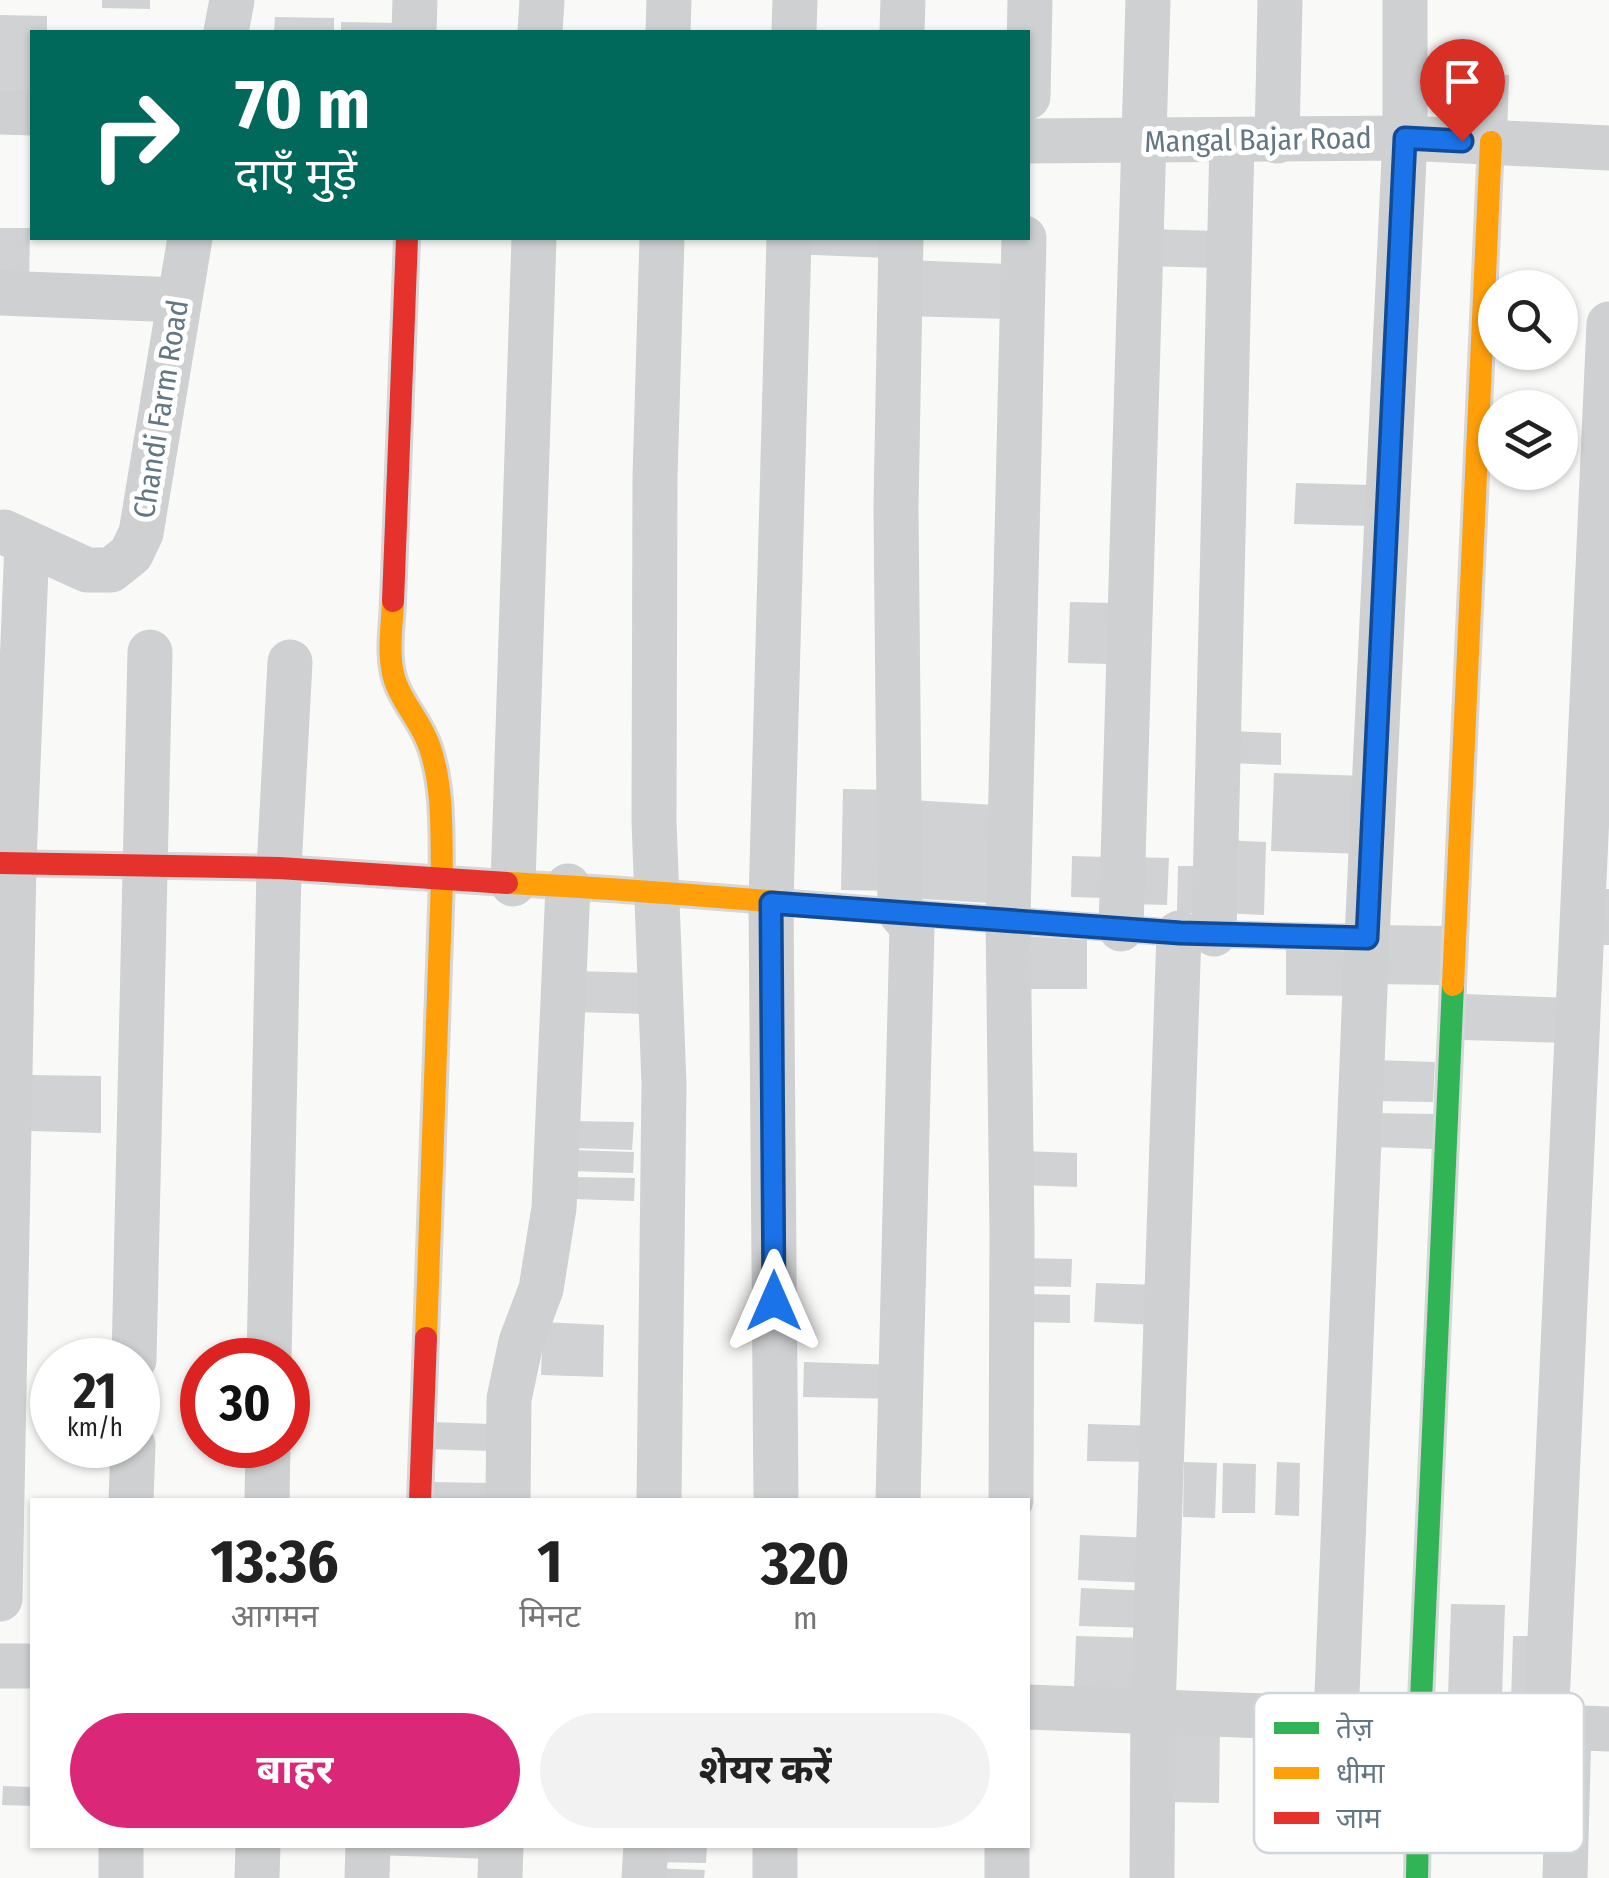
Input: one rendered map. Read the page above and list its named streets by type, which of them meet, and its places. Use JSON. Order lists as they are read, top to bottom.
{
  "streets": {
    "street": ["Mangal Bajar Road", "Chandi Farm Road"]
  },
  "legend": ["तेज़", "धीमा", "जाम"],
  "page": {
    "turn": ["70 m", "दाएँ मुड़ें"],
    "speed": "21 km/h",
    "limit": "30",
    "eta": [
      "13:36",
      "आगमन",
      "1",
      "मिनट",
      "320",
      "m"
    ],
    "buttons": ["बाहर", "शेयर करें"]
  }
}
